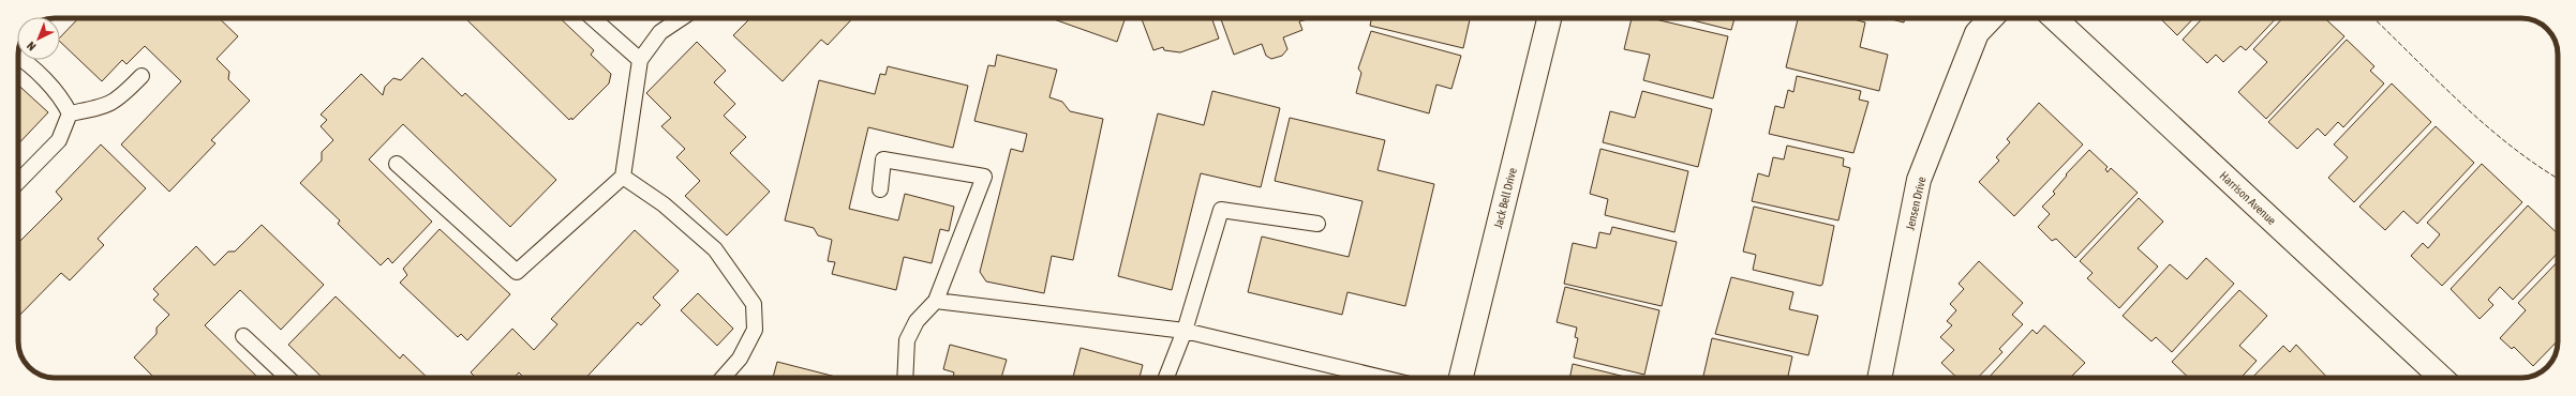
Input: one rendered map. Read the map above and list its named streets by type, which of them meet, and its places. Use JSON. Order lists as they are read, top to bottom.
{
  "streets": {
    "street": ["Jack Bell Drive", "Harrison Avenue", "Jensen Drive"]
  },
  "north": "bottom left"
}
